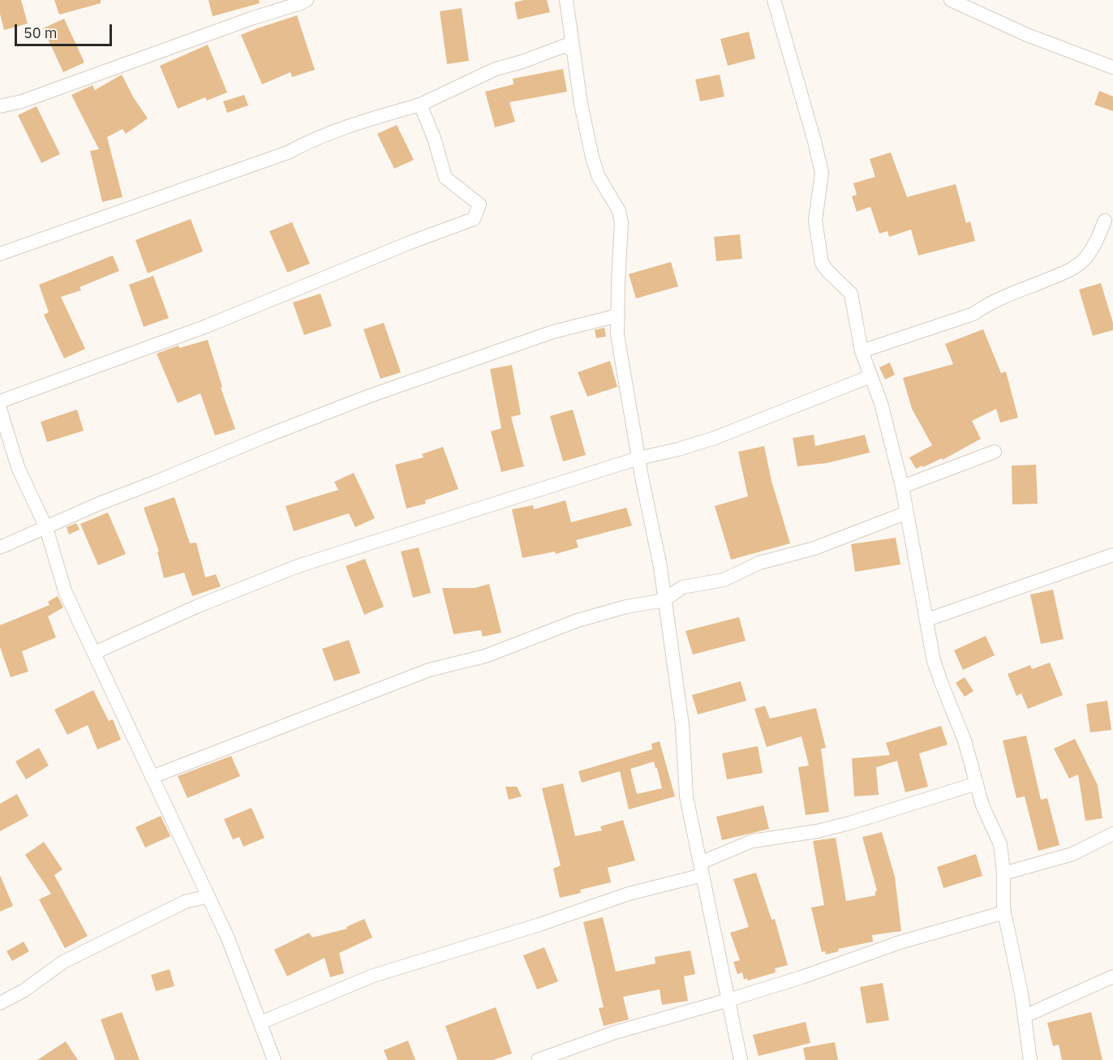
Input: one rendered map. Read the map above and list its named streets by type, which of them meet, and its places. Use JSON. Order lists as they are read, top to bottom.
{
  "scale_bar": "50 m"
}
